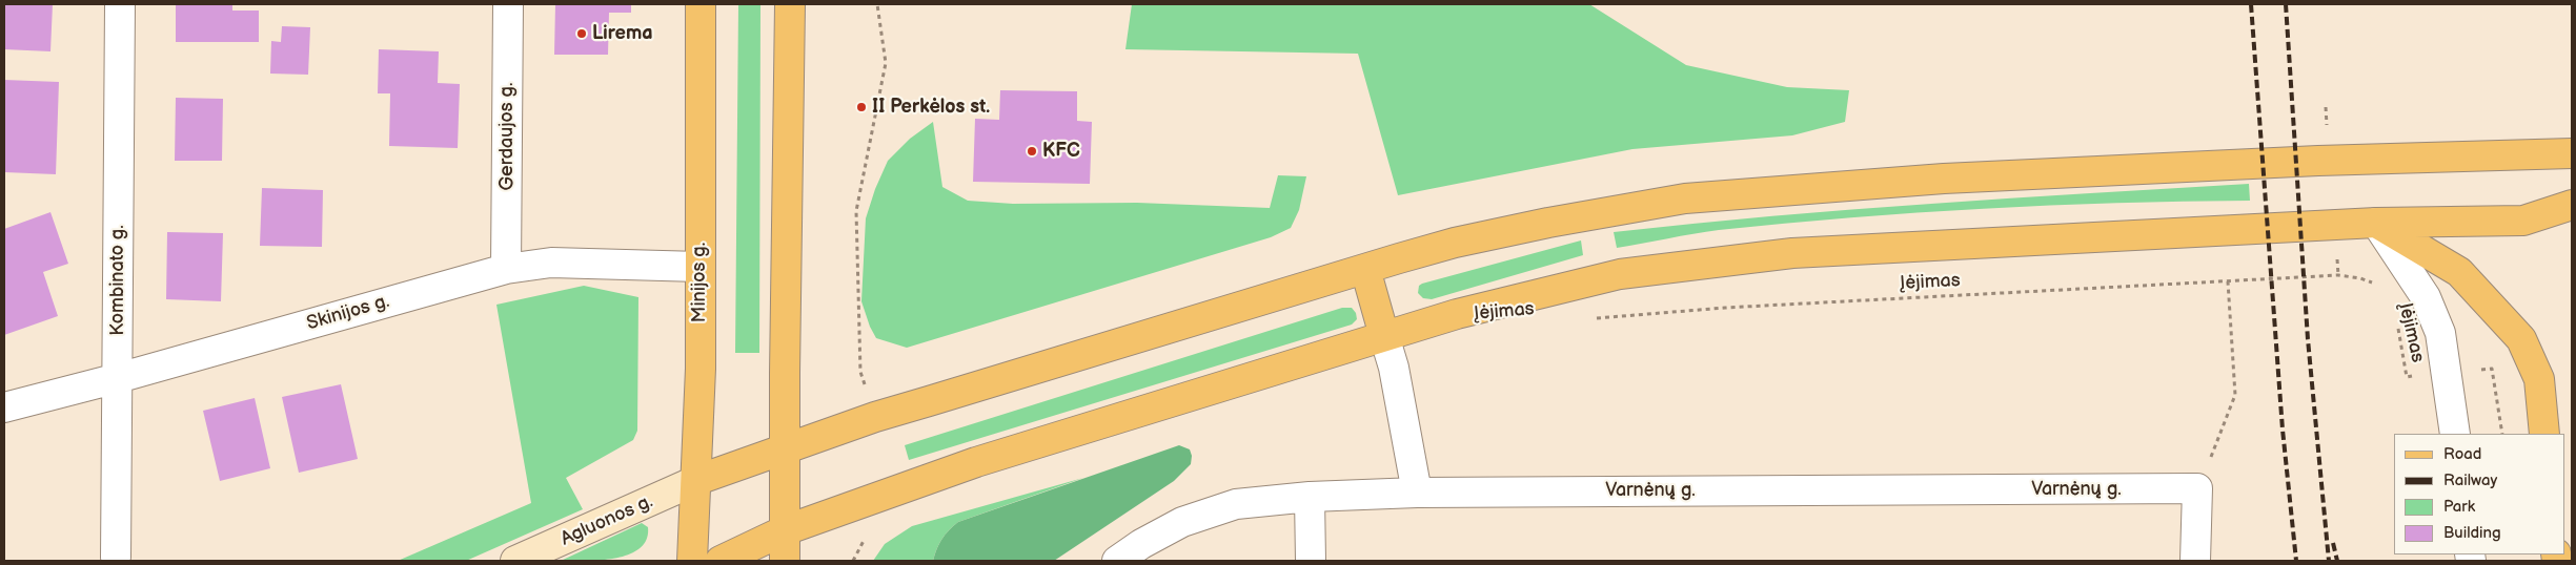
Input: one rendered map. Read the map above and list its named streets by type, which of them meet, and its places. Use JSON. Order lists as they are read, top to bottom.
{
  "streets": {
    "main road": ["Minijos g.", "Agluonos g."],
    "street": [
      "Gerdaujos g.",
      "Kombinato g.",
      "Skinijos g.",
      "Varnėnų g."
    ],
    "path": ["Įėjimas"]
  },
  "crossings": [
    ["Gerdaujos g.", "Skinijos g."],
    ["Kombinato g.", "Skinijos g."],
    ["Minijos g.", "Skinijos g."],
    ["Minijos g.", "Agluonos g."]
  ],
  "places": ["Lirema", "II Perkėlos st.", "KFC"],
  "legend": [
    "Road",
    "Railway",
    "Park",
    "Building"
  ]
}
